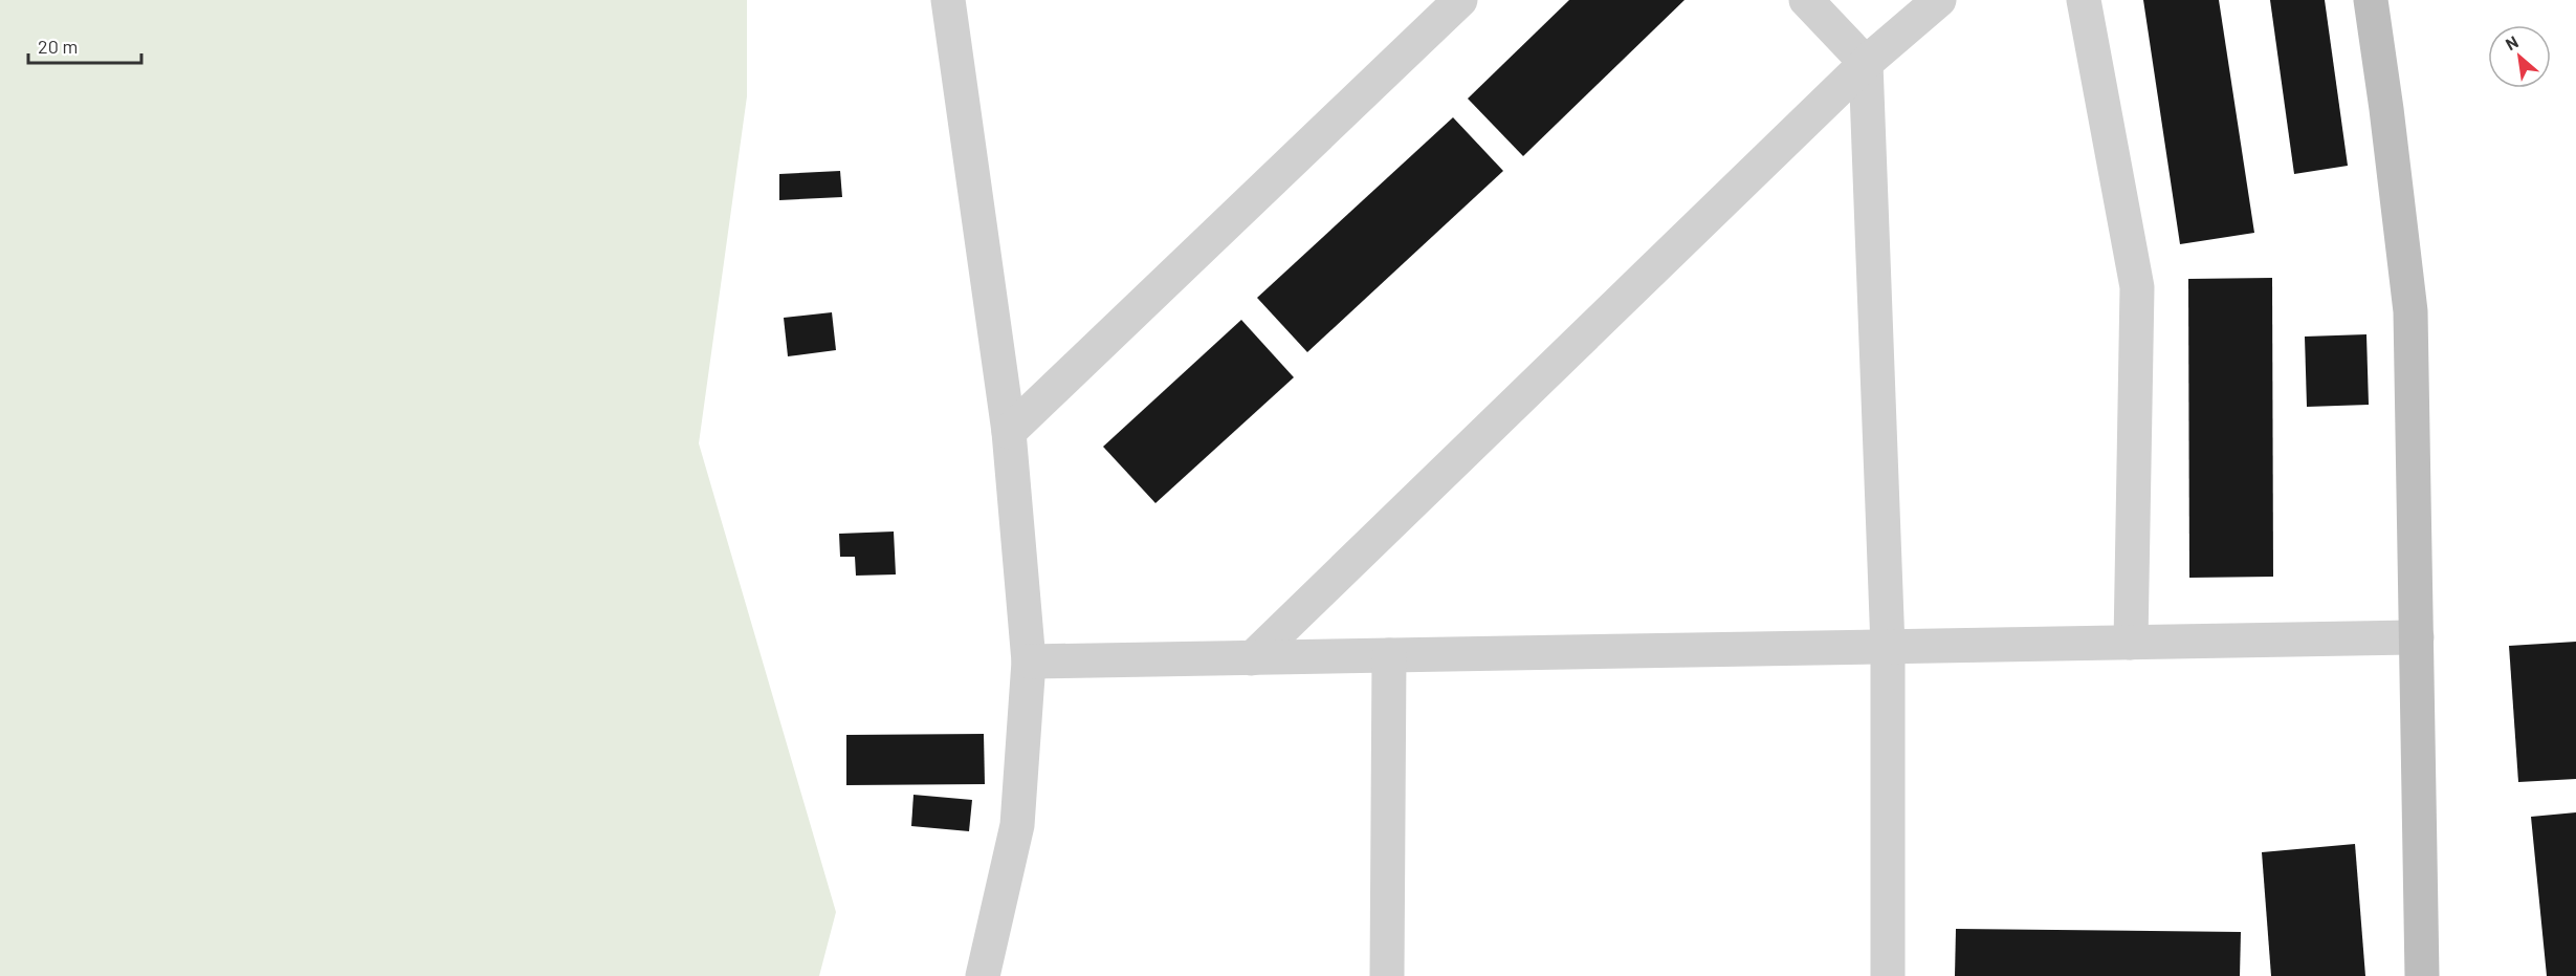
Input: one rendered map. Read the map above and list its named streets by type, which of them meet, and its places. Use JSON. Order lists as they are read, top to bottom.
{
  "scale_bar": "20 m",
  "north": "top left"
}
